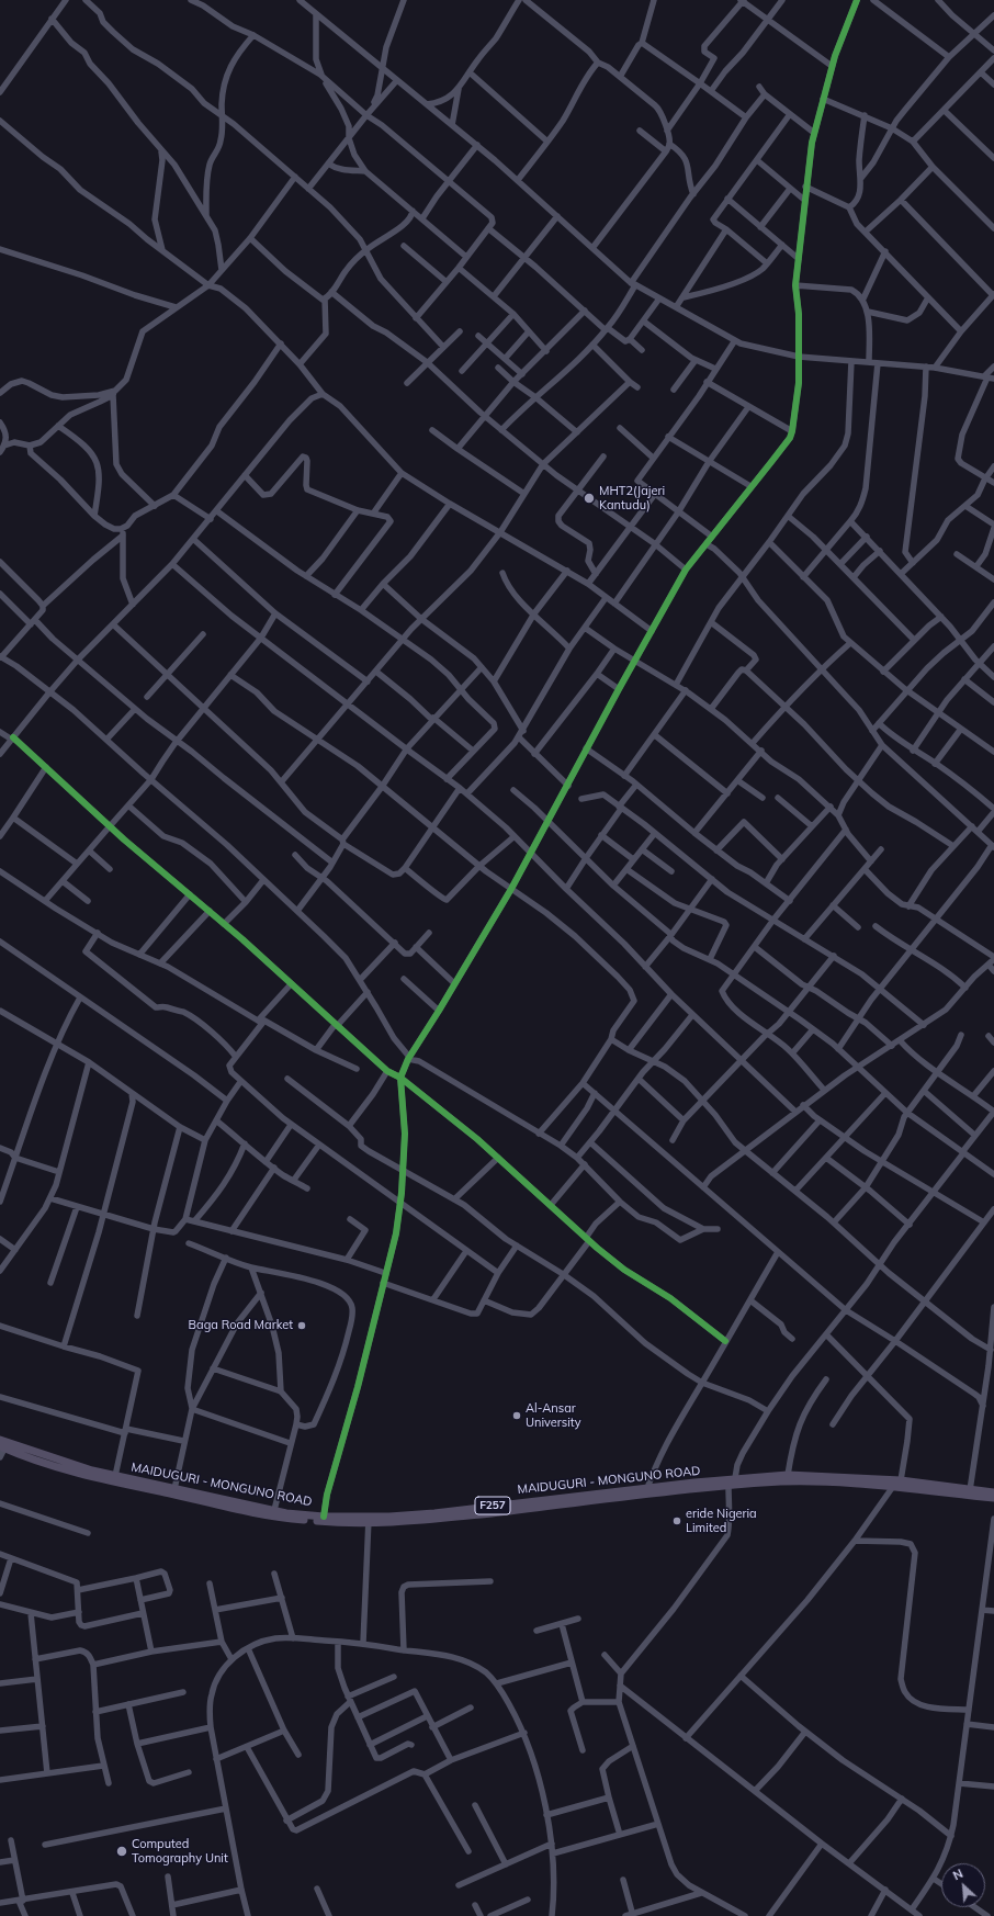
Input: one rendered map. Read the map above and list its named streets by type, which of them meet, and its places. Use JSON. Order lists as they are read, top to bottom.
{
  "streets": {
    "main road": ["MAIDUGURI - MONGUNO ROAD", "F257"]
  },
  "places": [
    "MHT2(Jajeri Kantudu)",
    "Baga Road Market",
    "Al-Ansar University",
    "eride Nigeria Limited",
    "Computed Tomography Unit"
  ],
  "north": "top left"
}
